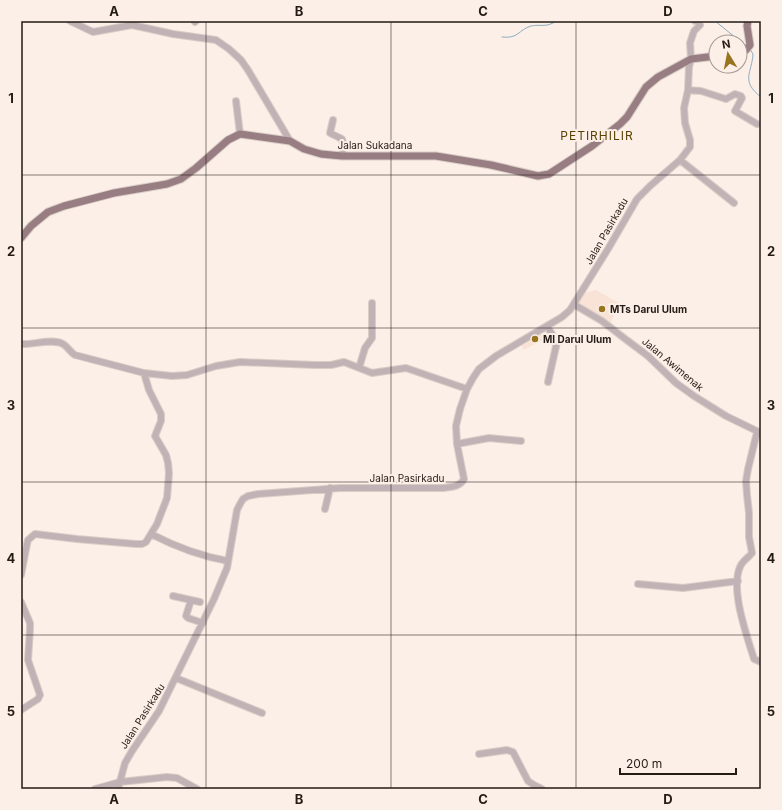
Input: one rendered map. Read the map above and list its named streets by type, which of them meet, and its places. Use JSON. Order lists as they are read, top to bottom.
{
  "streets": {
    "main road": ["Jalan Sukadana"],
    "street": ["Jalan Pasirkadu", "Jalan Awimenak"]
  },
  "crossings": [
    ["Jalan Sukadana", "Jalan Pasirkadu"],
    ["Jalan Pasirkadu", "Jalan Awimenak"]
  ],
  "districts": ["PETIRHILIR"],
  "places": ["MTs Darul Ulum", "MI Darul Ulum"],
  "scale_bar": "200 m",
  "north": "top",
  "grid": {
    "columns": [
      "A",
      "B",
      "C",
      "D"
    ],
    "rows": [
      "1",
      "2",
      "3",
      "4",
      "5"
    ]
  }
}
